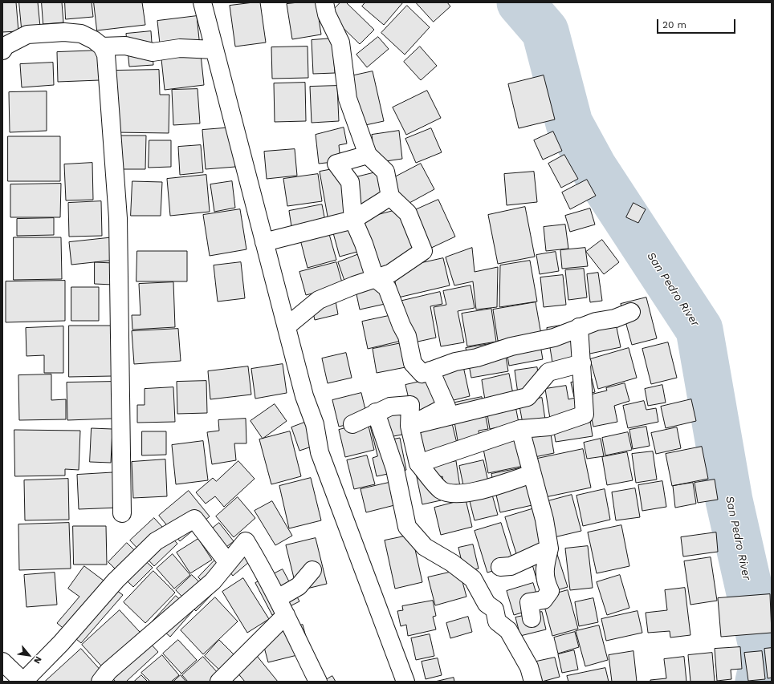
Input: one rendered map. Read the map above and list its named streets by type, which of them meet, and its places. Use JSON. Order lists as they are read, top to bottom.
{
  "water": ["San Pedro River"],
  "scale_bar": "20 m",
  "north": "bottom right"
}
